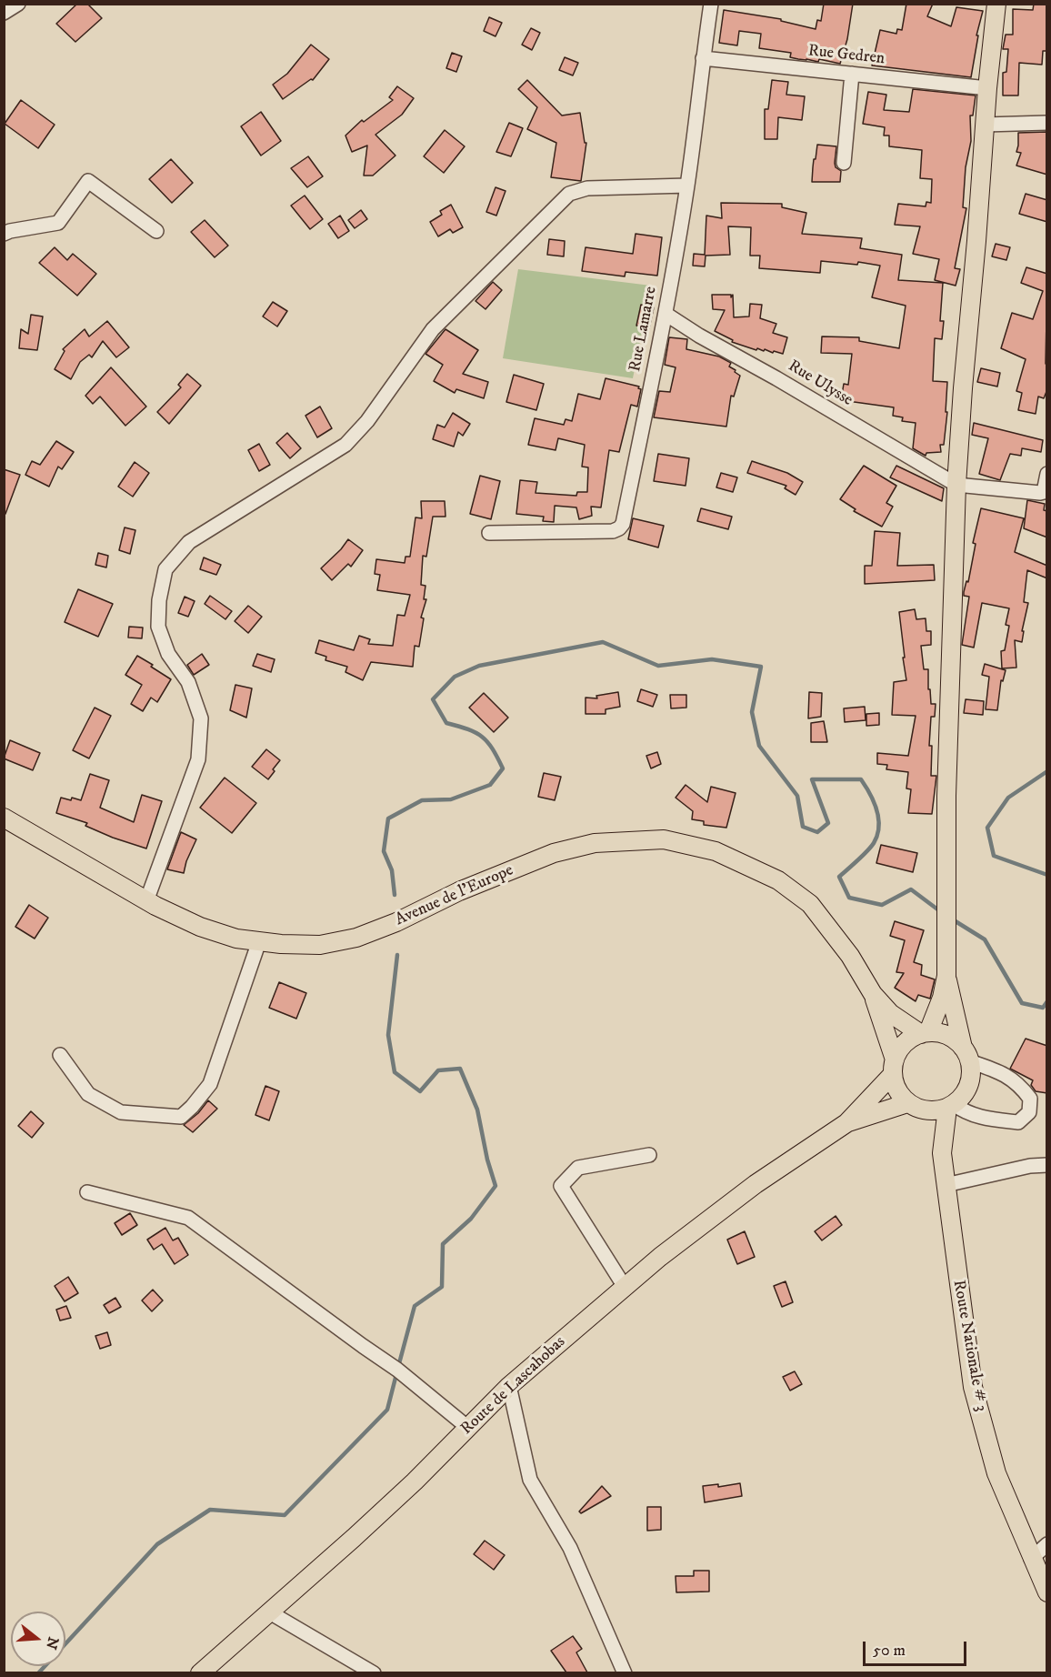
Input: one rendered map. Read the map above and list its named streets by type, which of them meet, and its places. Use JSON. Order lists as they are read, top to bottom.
{
  "streets": {
    "main road": ["Avenue de l'Europe", "Route Nationale # 3", "Route de Lascahobas"],
    "street": ["Rue Gedren", "Rue Lamarre", "Rue Ulysse"]
  },
  "crossings": [
    ["Rue Gedren", "Rue Lamarre"],
    ["Rue Lamarre", "Rue Ulysse"],
    ["Avenue de l'Europe", "Route Nationale # 3"],
    ["Avenue de l'Europe", "Route de Lascahobas"],
    ["Route Nationale # 3", "Route de Lascahobas"]
  ],
  "scale_bar": "50 m",
  "north": "right"
}
